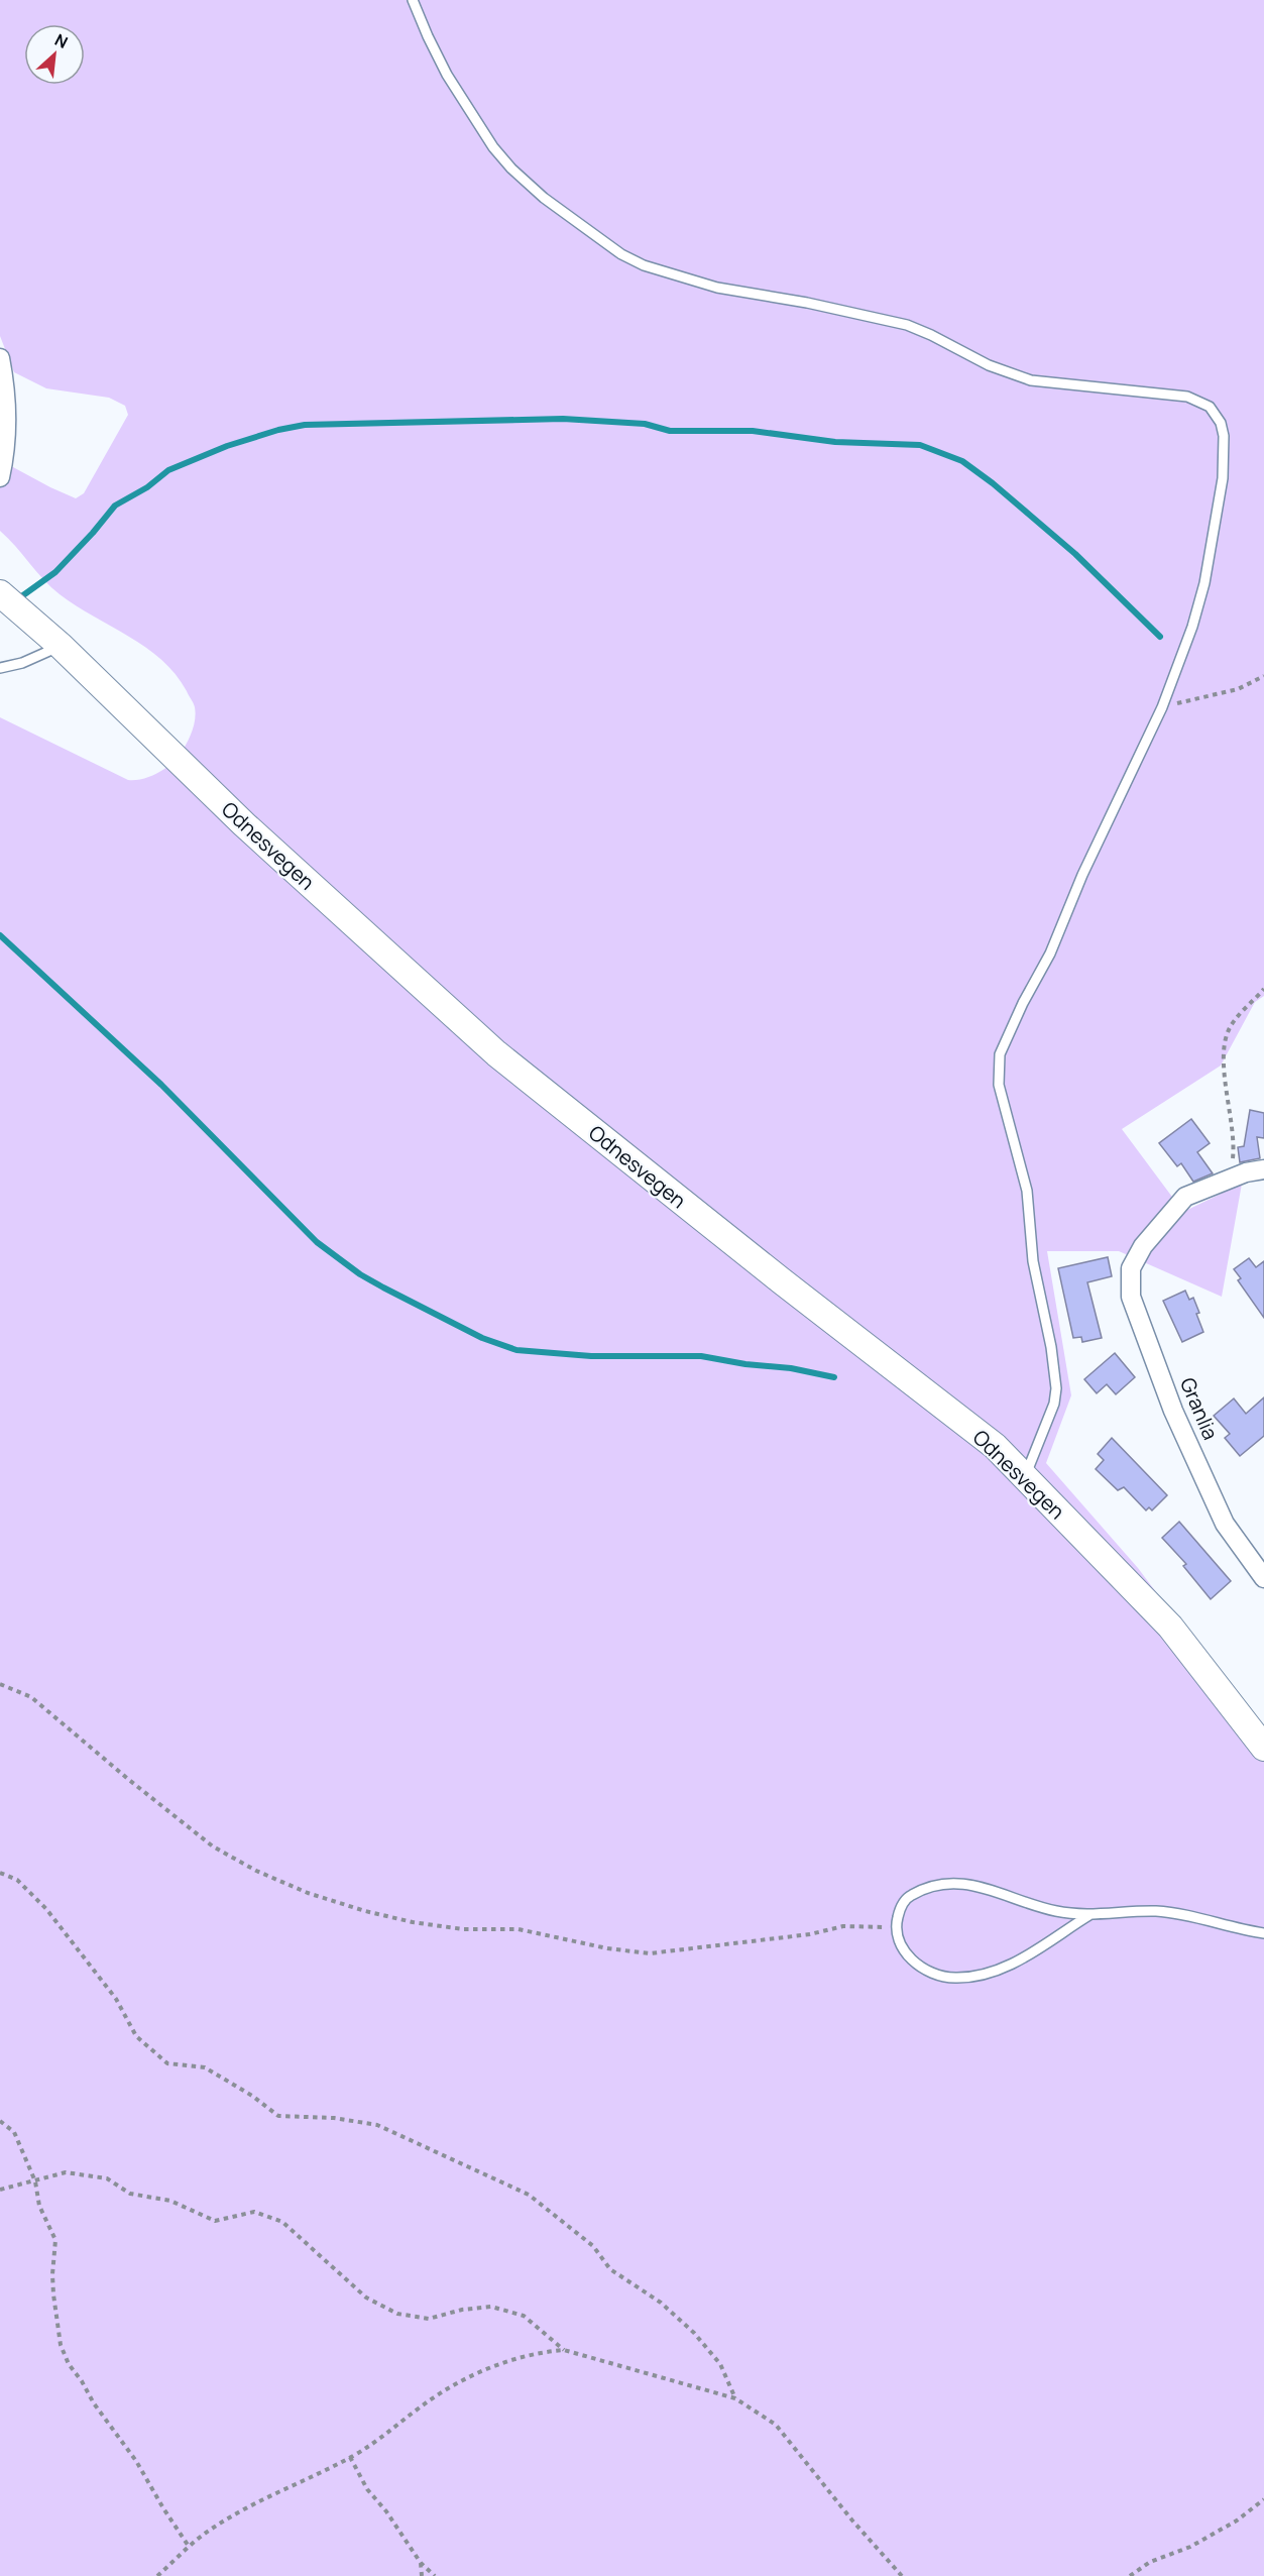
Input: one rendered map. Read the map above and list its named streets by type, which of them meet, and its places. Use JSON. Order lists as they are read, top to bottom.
{
  "streets": {
    "main road": ["Odnesvegen"],
    "street": ["Granlia"]
  },
  "north": "top right"
}
